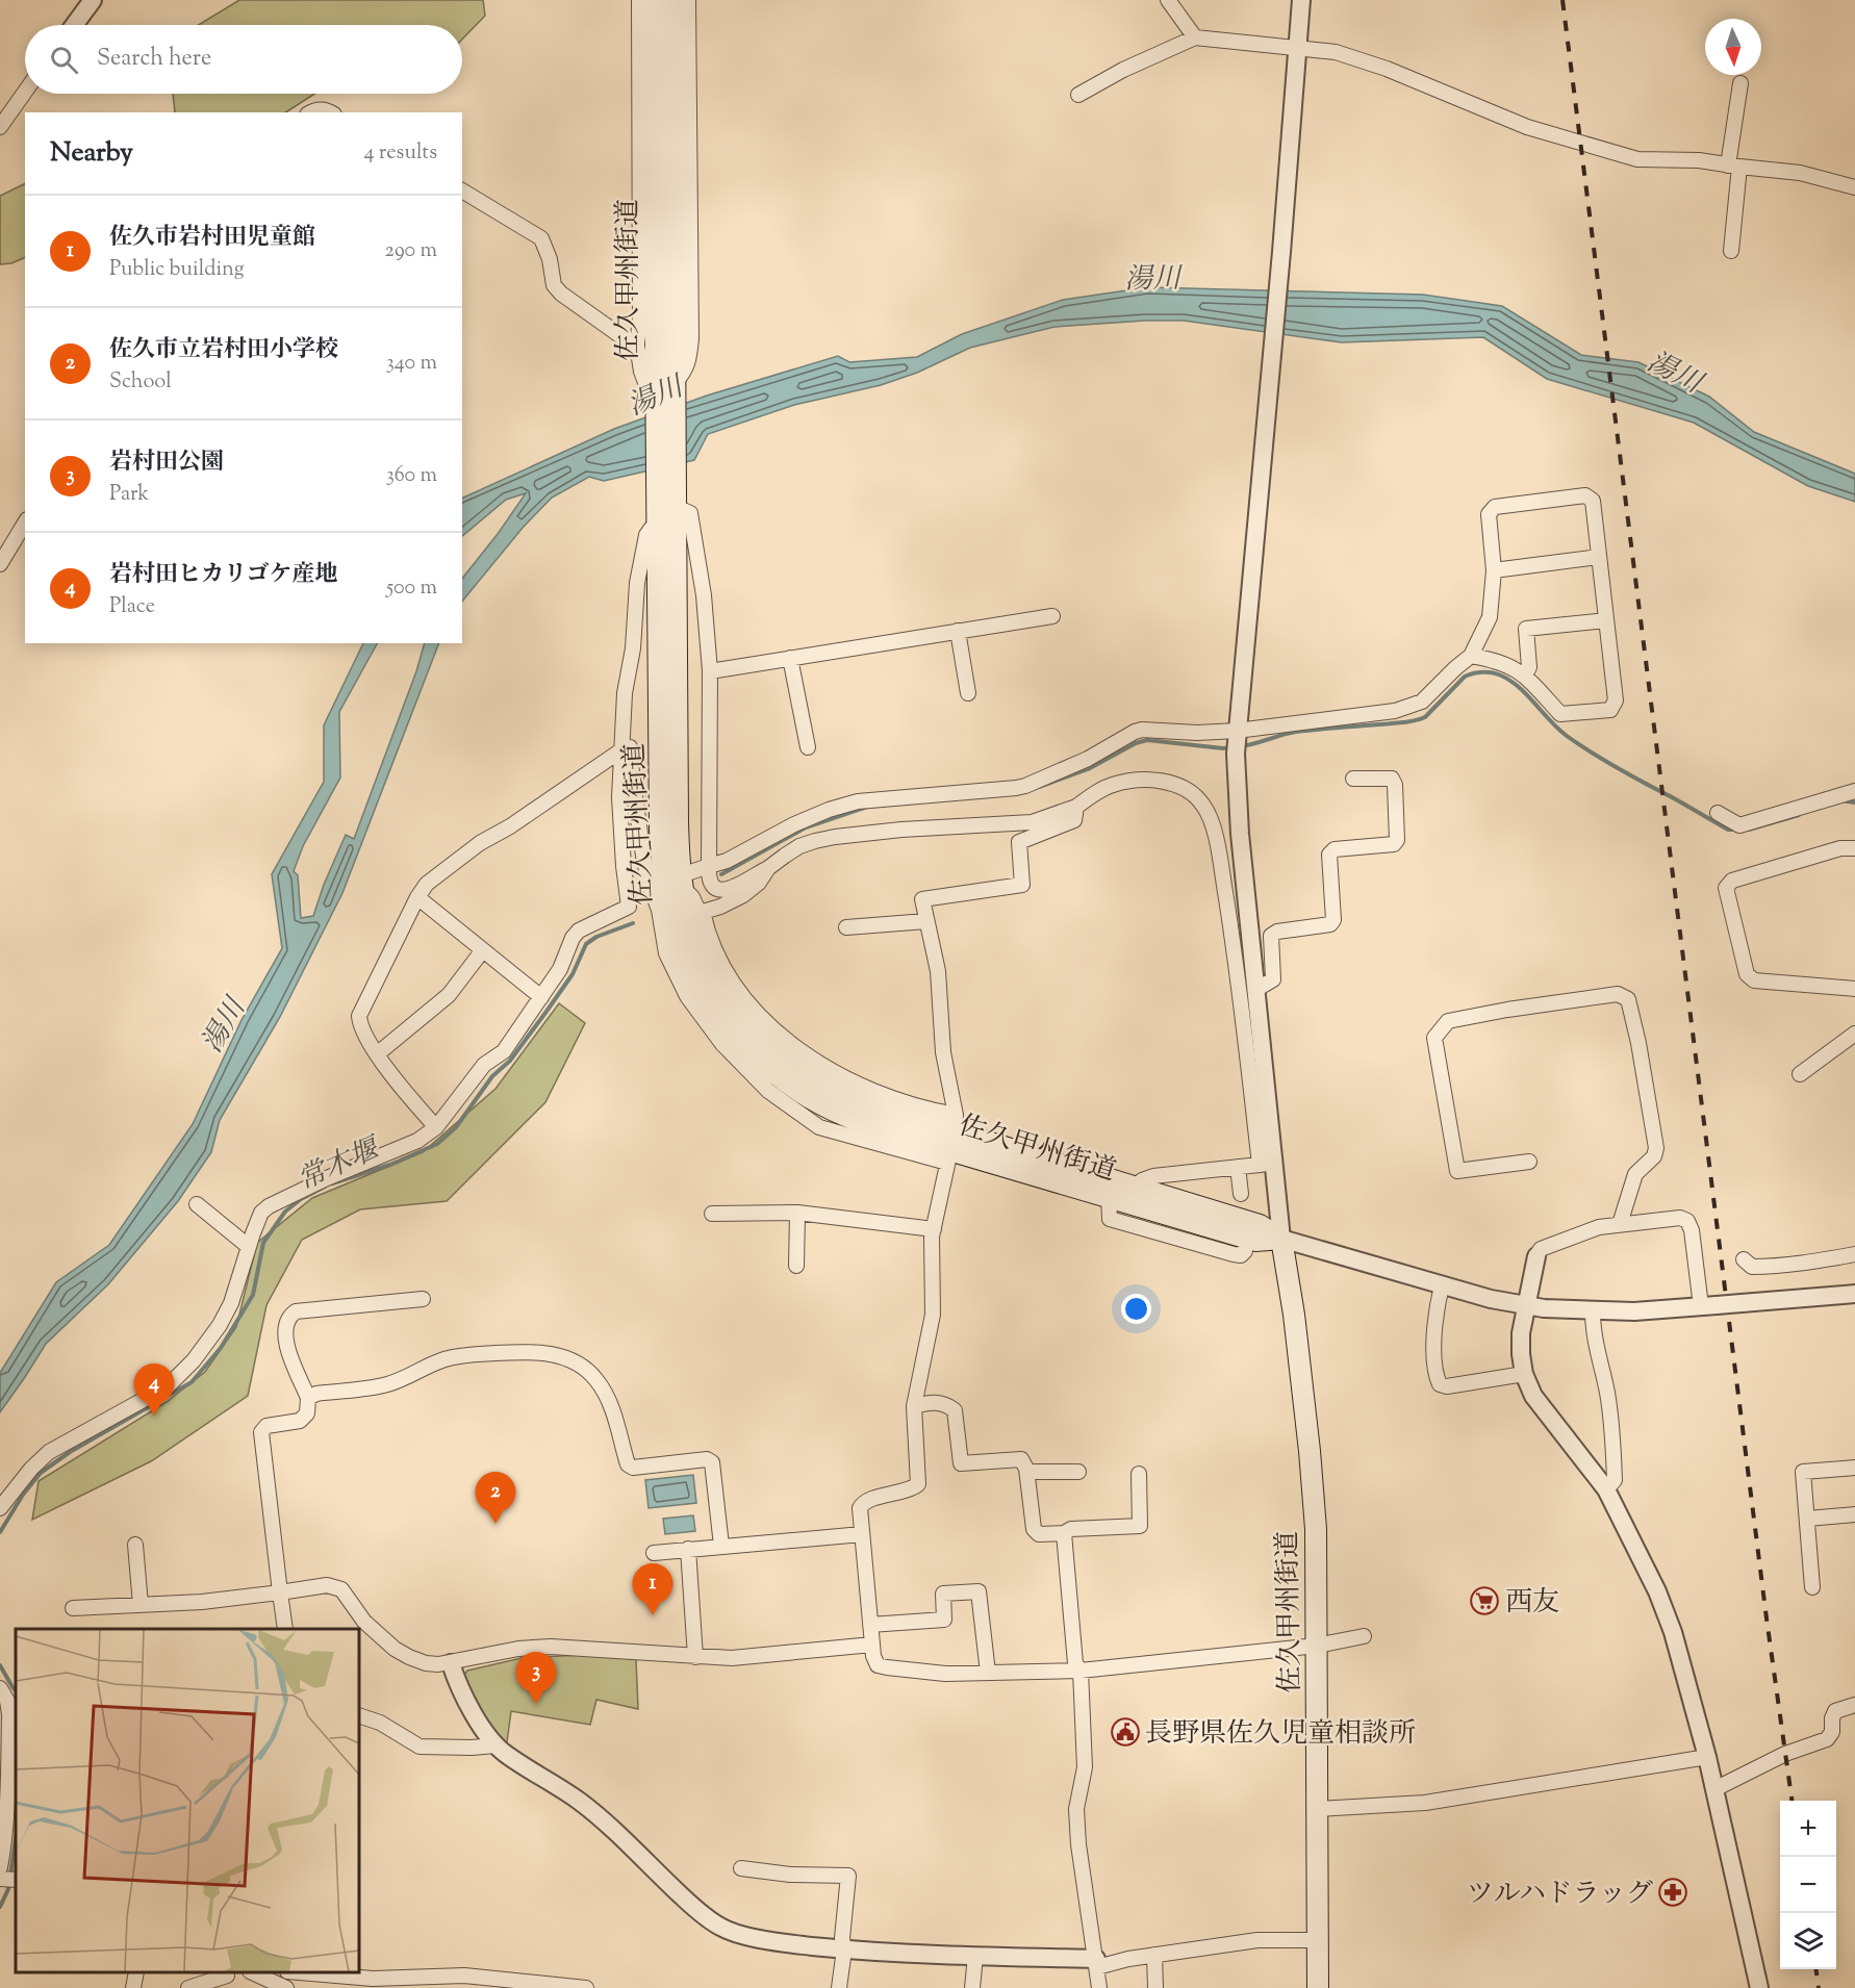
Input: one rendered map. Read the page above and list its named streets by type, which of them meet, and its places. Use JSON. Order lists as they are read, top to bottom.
{
  "streets": {
    "main road": ["佐久甲州街道"]
  },
  "water": ["湯川", "常木堰"],
  "places": {
    "supermarket": ["西友"],
    "public building": ["長野県佐久児童相談所"],
    "pharmacy": ["ツルハドラッグ"]
  },
  "north": "bottom",
  "page": {
    "search": "Search here",
    "heading": ["Nearby", "4 results"],
    "list": [
      {
        "mark": "1",
        "name": "佐久市岩村田児童館",
        "note": "Public building",
        "value": "290 m"
      },
      {
        "mark": "2",
        "name": "佐久市立岩村田小学校",
        "note": "School",
        "value": "340 m"
      },
      {
        "mark": "3",
        "name": "岩村田公園",
        "note": "Park",
        "value": "360 m"
      },
      {
        "mark": "4",
        "name": "岩村田ヒカリゴケ産地",
        "note": "Place",
        "value": "500 m"
      }
    ],
    "pins": [
      "4",
      "2",
      "1",
      "3"
    ],
    "map_buttons": ["+", "−"]
  }
}
